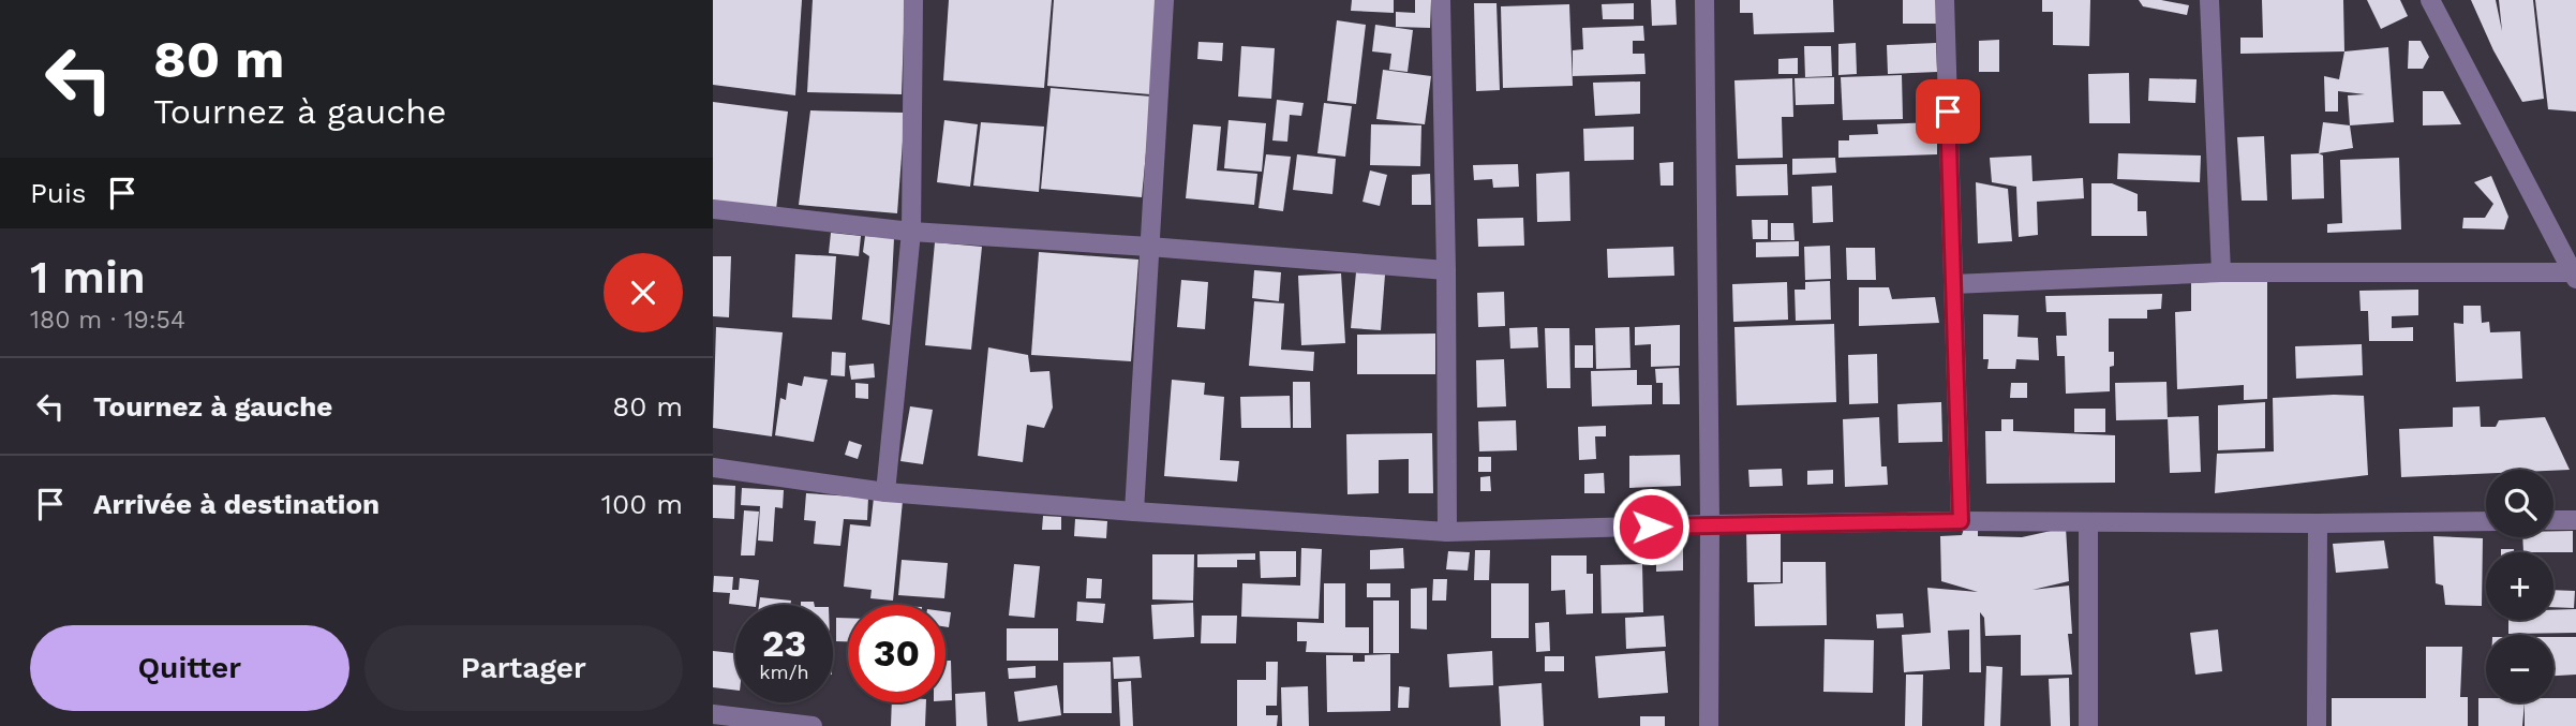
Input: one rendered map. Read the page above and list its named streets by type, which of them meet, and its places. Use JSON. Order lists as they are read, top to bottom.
{
  "page": {
    "turn": ["80 m", "Tournez à gauche"],
    "then": "Puis",
    "heading": ["1 min", "180 m · 19:54"],
    "list": [
      {
        "name": "Tournez à gauche",
        "value": "80 m"
      },
      {
        "name": "Arrivée à destination",
        "value": "100 m"
      }
    ],
    "map_buttons": ["+", "−"],
    "speed": "23 km/h",
    "limit": "30",
    "buttons": ["Quitter", "Partager"]
  }
}
